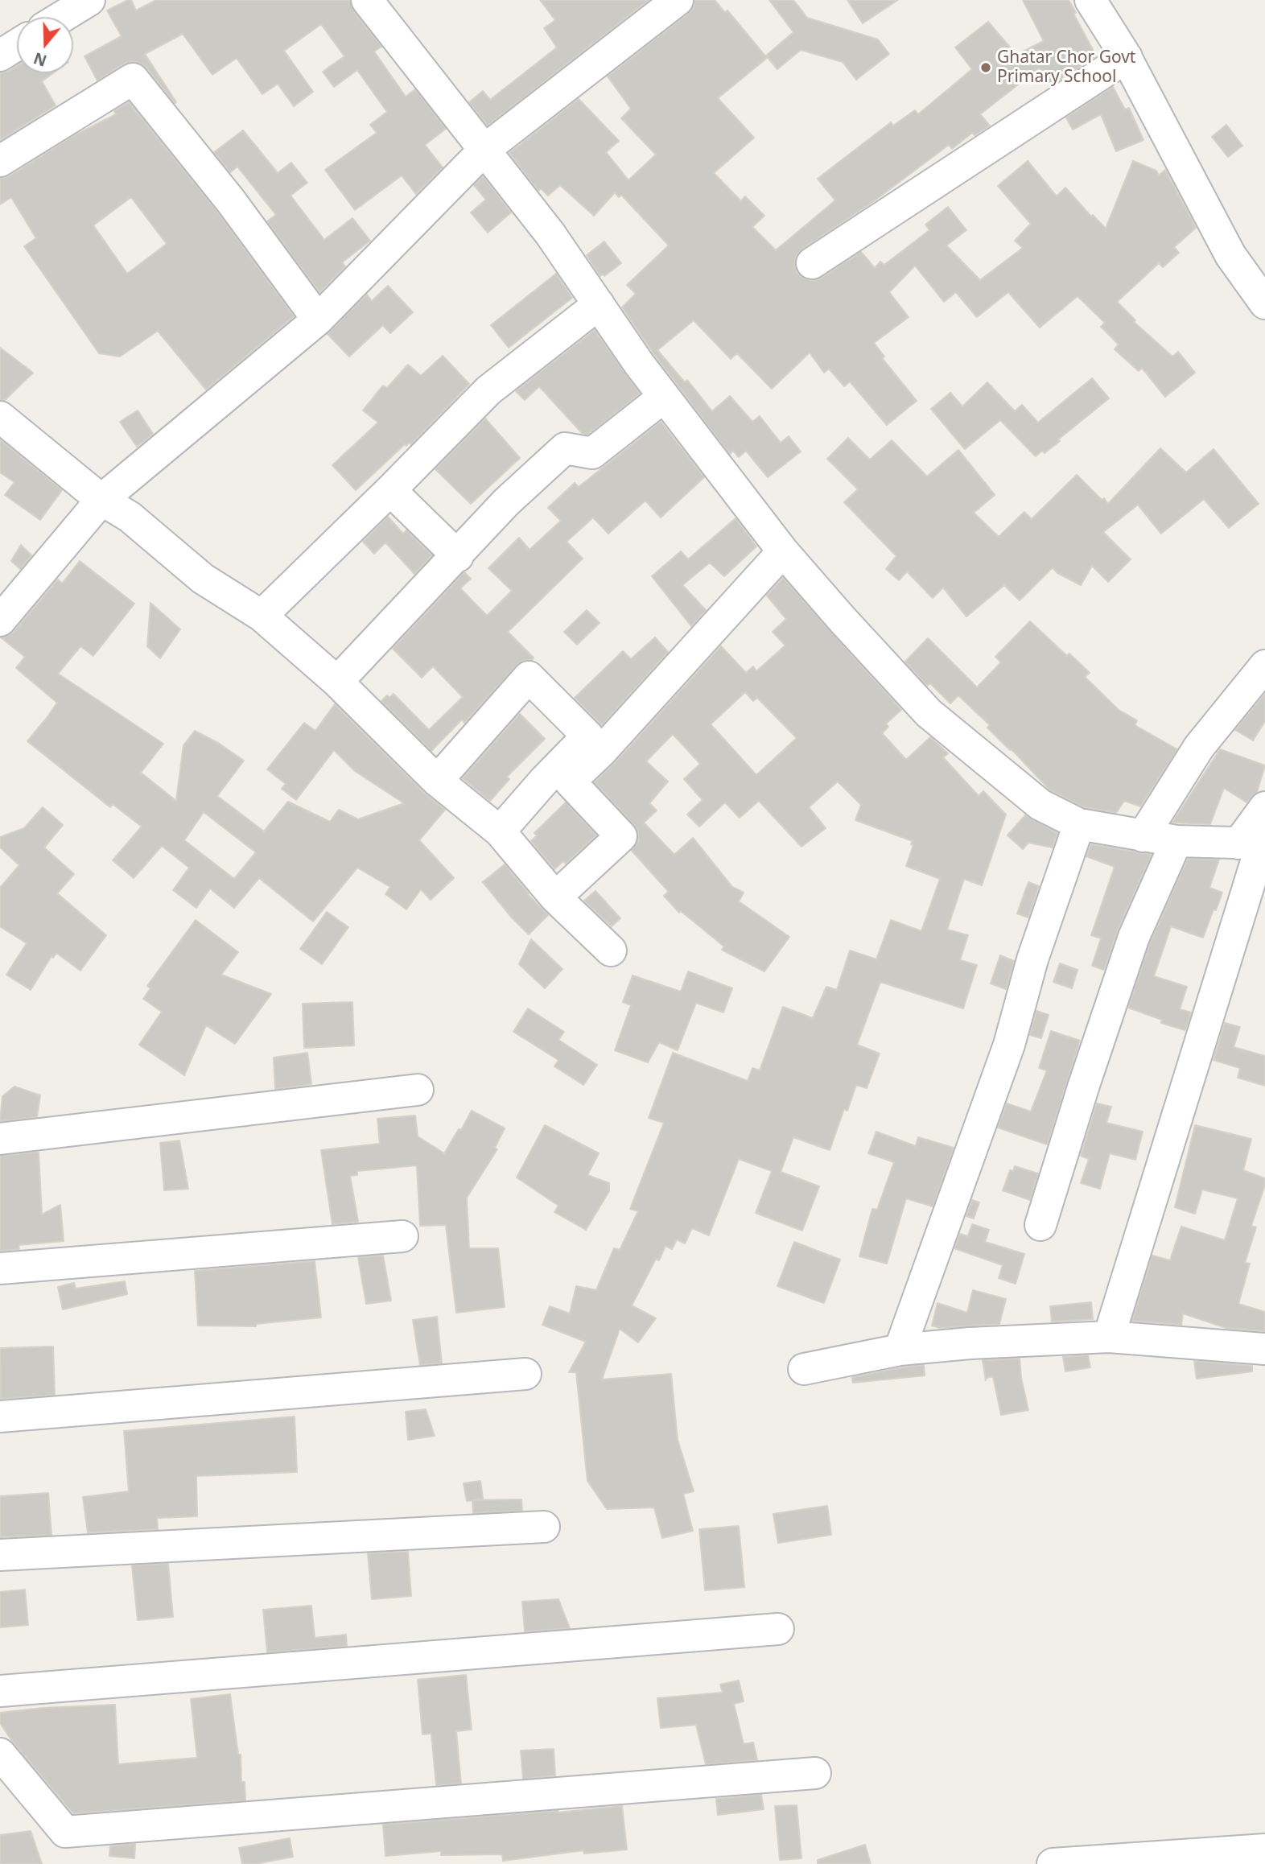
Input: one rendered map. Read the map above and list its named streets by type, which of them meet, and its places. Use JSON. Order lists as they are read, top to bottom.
{
  "places": ["Ghatar Chor Govt Primary School"],
  "north": "bottom"
}
